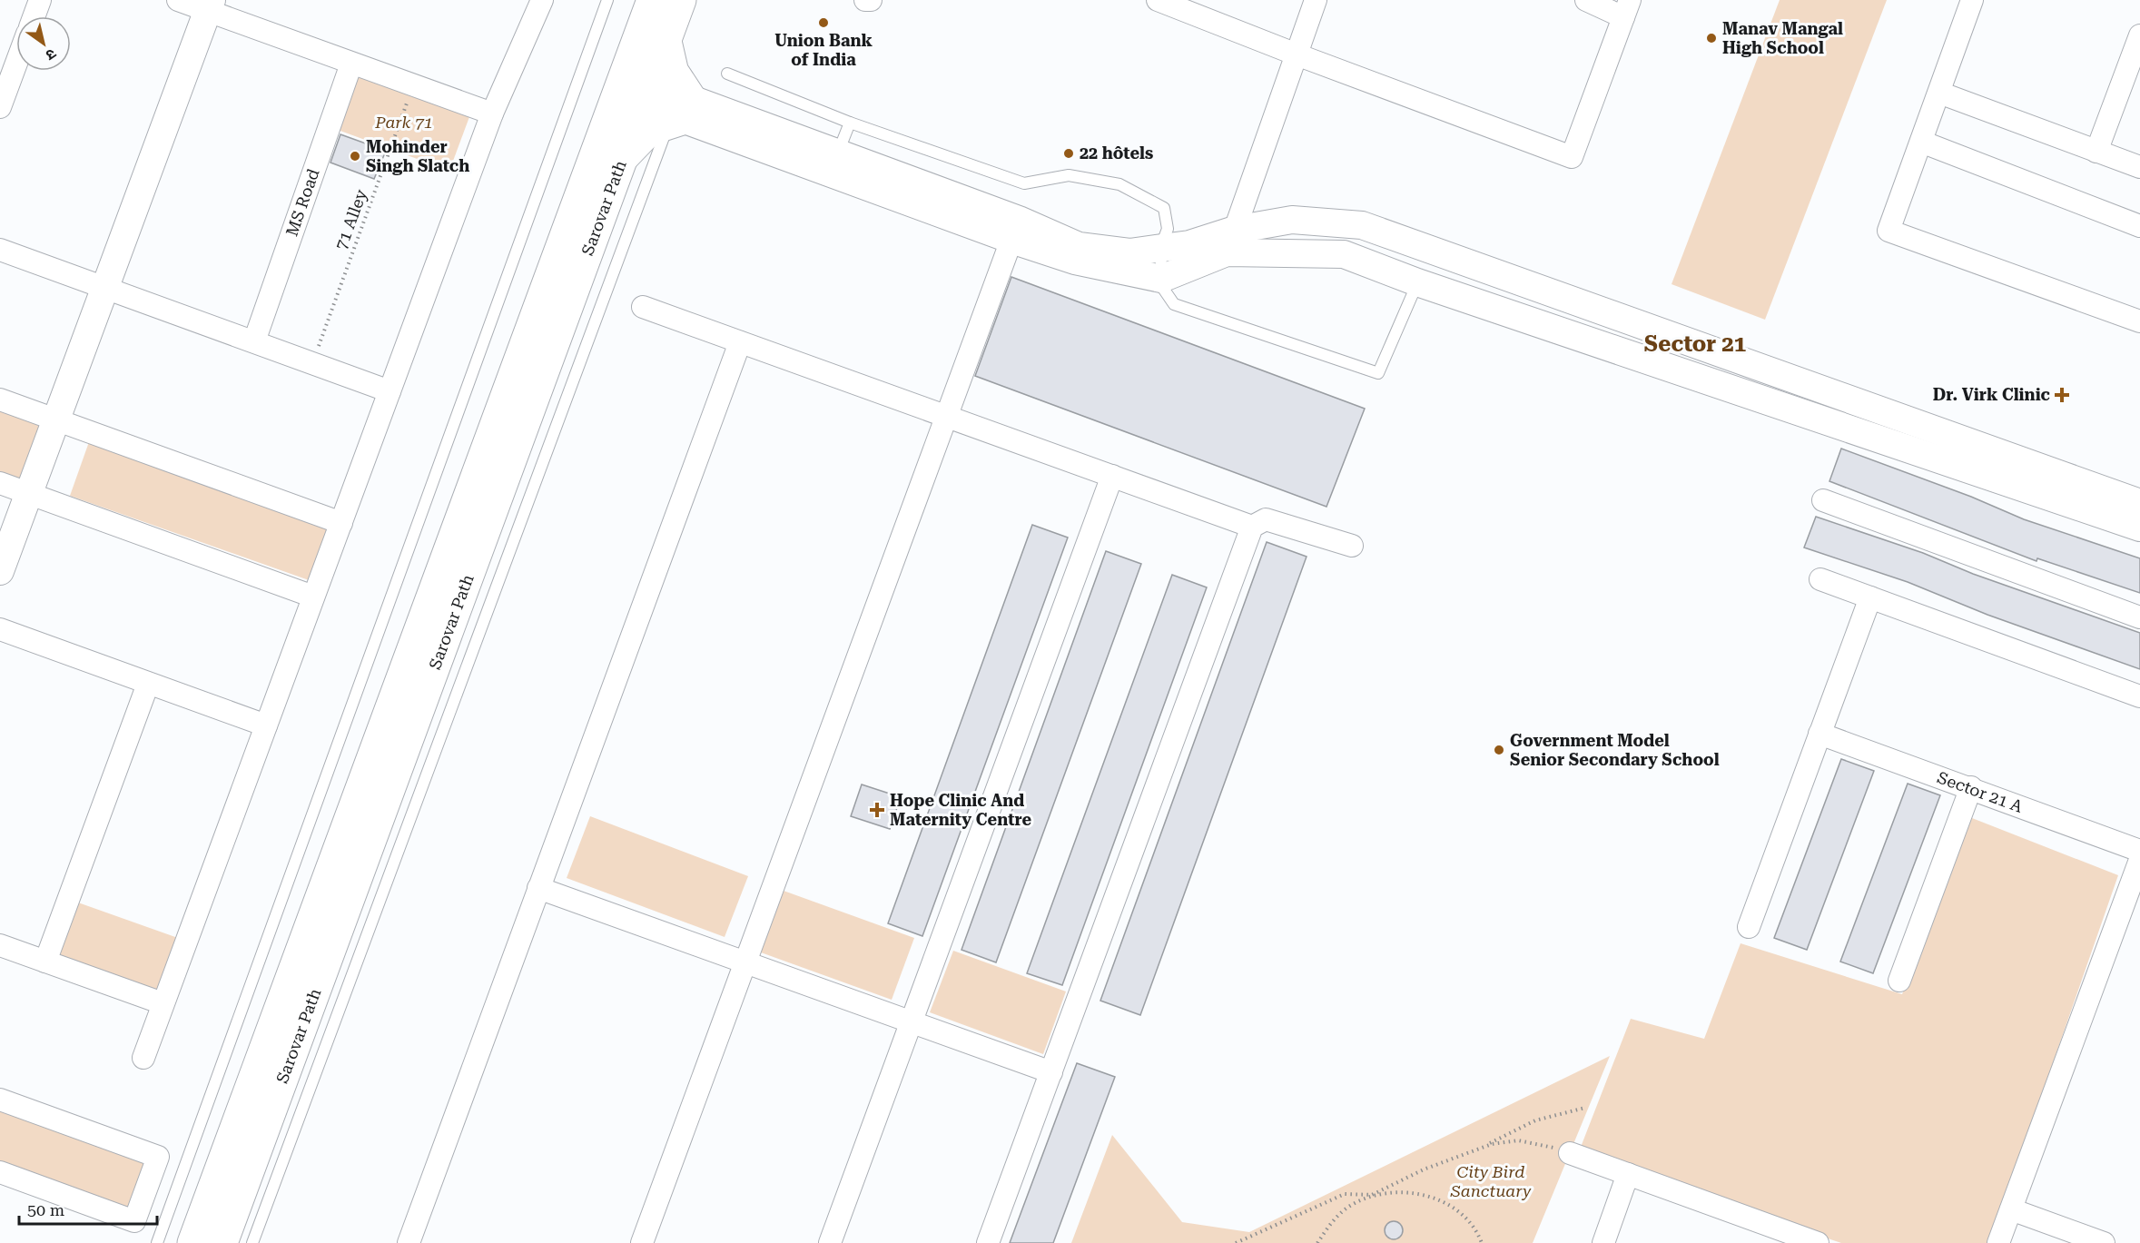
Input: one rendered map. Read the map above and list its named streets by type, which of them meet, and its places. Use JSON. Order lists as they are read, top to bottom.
{
  "streets": {
    "main road": ["Sarovar Path"],
    "street": ["MS Road", "Sector 21 A"],
    "path": ["71 Alley"]
  },
  "districts": ["Sector 21"],
  "parks": ["Park 71", "City Bird Sanctuary"],
  "places": {
    "other": [
      "Union Bank of India",
      "Manav Mangal High School",
      "22 hôtels",
      "Mohinder Singh Slatch",
      "Government Model Senior Secondary School"
    ],
    "health": ["Dr. Virk Clinic", "Hope Clinic And Maternity Centre"]
  },
  "scale_bar": "50 m",
  "north": "bottom right"
}
